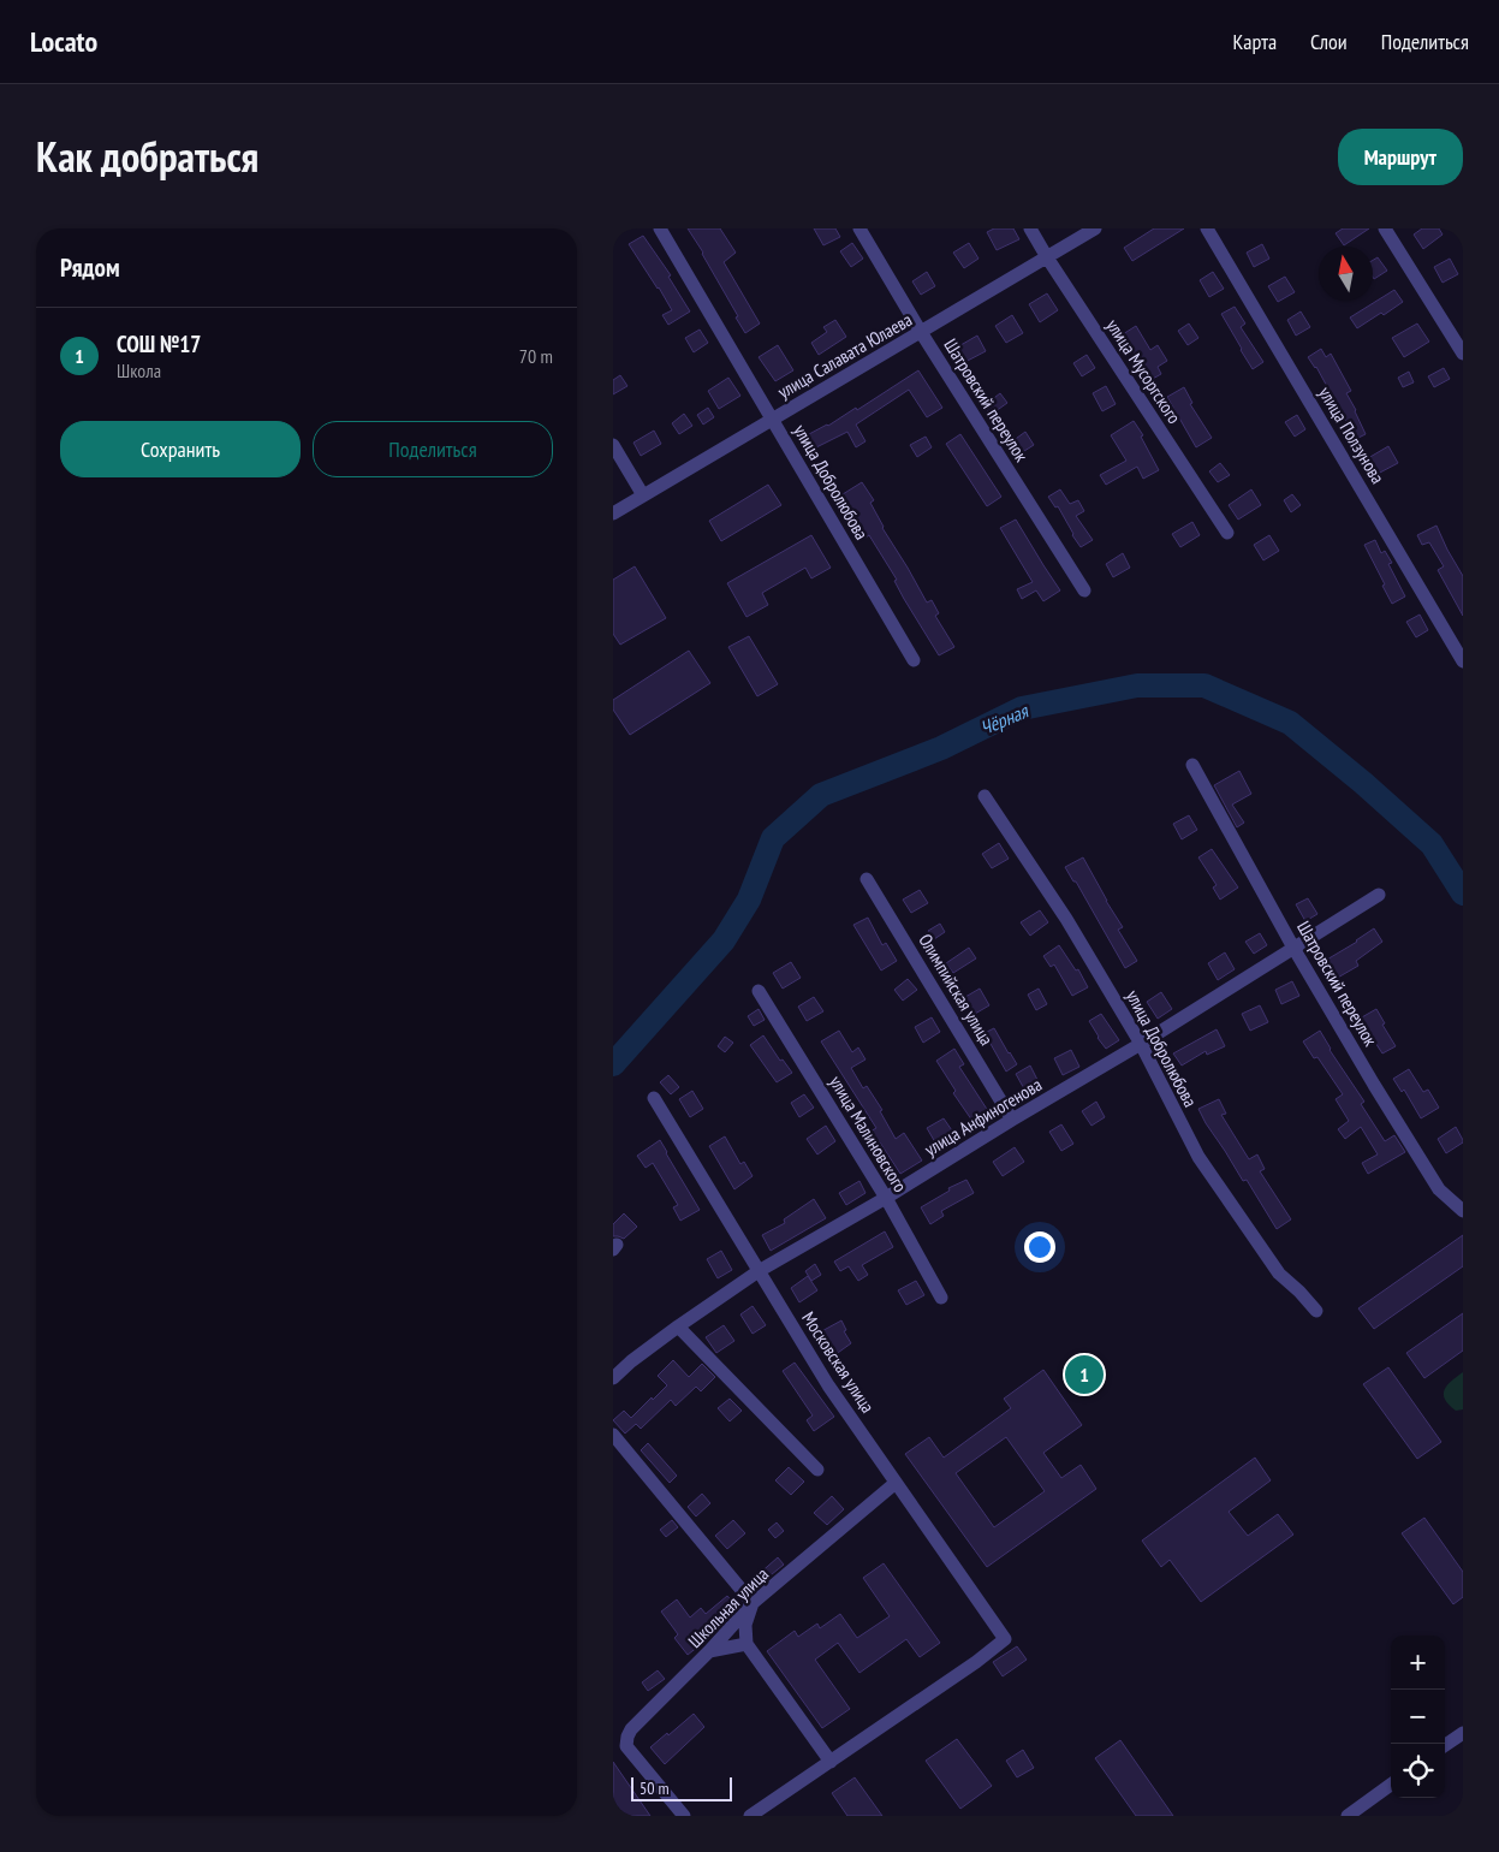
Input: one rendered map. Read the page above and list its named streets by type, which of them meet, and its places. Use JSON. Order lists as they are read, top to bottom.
{
  "streets": {
    "street": [
      "улица Салавата Юлаева",
      "улица Мусоргского",
      "Шатровский переулок",
      "улица Ползунова",
      "улица Добролюбова",
      "Олимпийская улица",
      "улица Анфиногенова",
      "улица Малиновского",
      "Московская улица",
      "Школьная улица"
    ]
  },
  "crossings": [
    ["улица Салавата Юлаева", "улица Мусоргского"],
    ["улица Салавата Юлаева", "Шатровский переулок"],
    ["улица Салавата Юлаева", "улица Добролюбова"],
    ["Шатровский переулок", "улица Анфиногенова"],
    ["улица Добролюбова", "улица Анфиногенова"],
    ["Олимпийская улица", "улица Анфиногенова"],
    ["улица Анфиногенова", "улица Малиновского"],
    ["улица Анфиногенова", "Московская улица"],
    ["Московская улица", "Школьная улица"]
  ],
  "water": ["Чёрная"],
  "scale_bar": "50 m",
  "north": "top",
  "page": {
    "header": "Locato",
    "nav": ["Карта", "Слои", "Поделиться"],
    "title": "Как добраться",
    "buttons": [
      "Маршрут",
      ["Сохранить", "Поделиться"]
    ],
    "heading": "Рядом",
    "list": [
      {
        "mark": "1",
        "name": "СОШ №17",
        "note": "Школа",
        "value": "70 m"
      }
    ],
    "pins": "1",
    "map_buttons": ["+", "−"],
    "scale": "50 m"
  }
}
